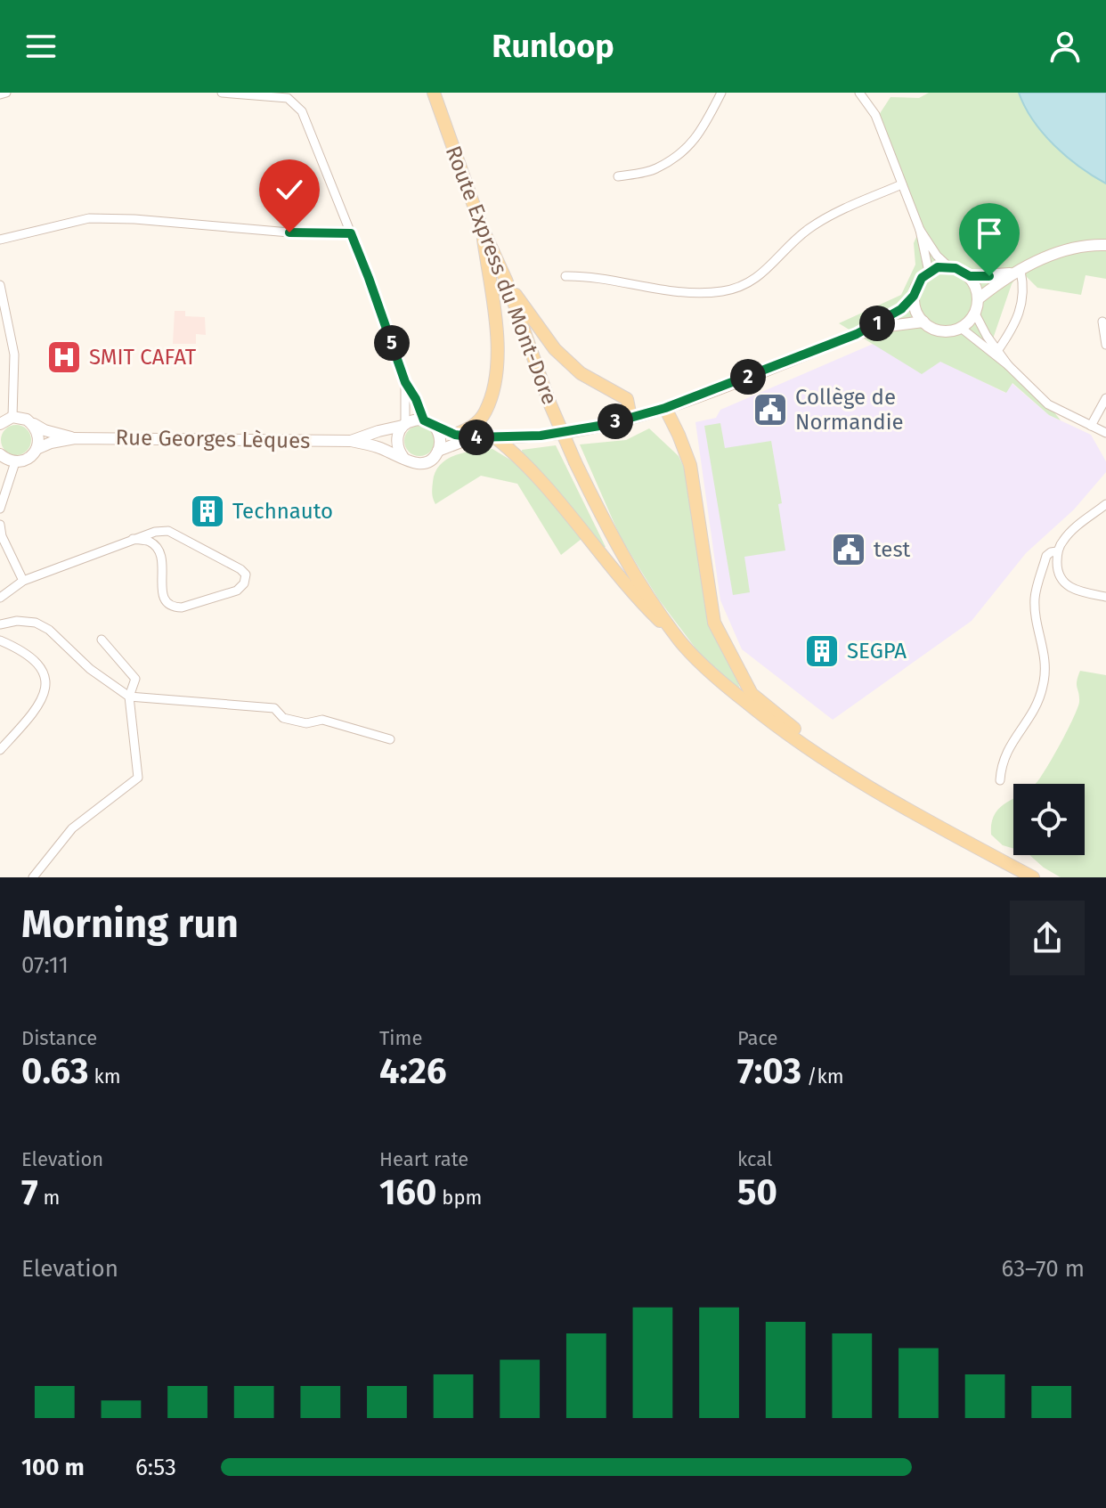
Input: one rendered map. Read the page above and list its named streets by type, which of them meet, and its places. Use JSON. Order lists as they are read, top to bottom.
{
  "streets": {
    "main road": ["Route Express du Mont-Dore", "Rue Georges Lèques"]
  },
  "places": {
    "hospital": ["SMIT CAFAT"],
    "public building": ["Collège de Normandie", "test"],
    "building": ["Technauto", "SEGPA"]
  },
  "page": {
    "header": "Runloop",
    "pins": [
      "1",
      "5",
      "2",
      "3",
      "4"
    ],
    "heading": ["Morning run", "07:11"],
    "stats": [
      ["Distance", "0.63 km"],
      ["Time", "4:26"],
      ["Pace", "7:03 /km"],
      ["Elevation", "7 m"],
      ["Heart rate", "160 bpm"],
      ["kcal", "50"]
    ],
    "chart": ["Elevation", "63–70 m"],
    "list": [
      {
        "name": "100 m",
        "note": "6:53"
      }
    ]
  }
}
